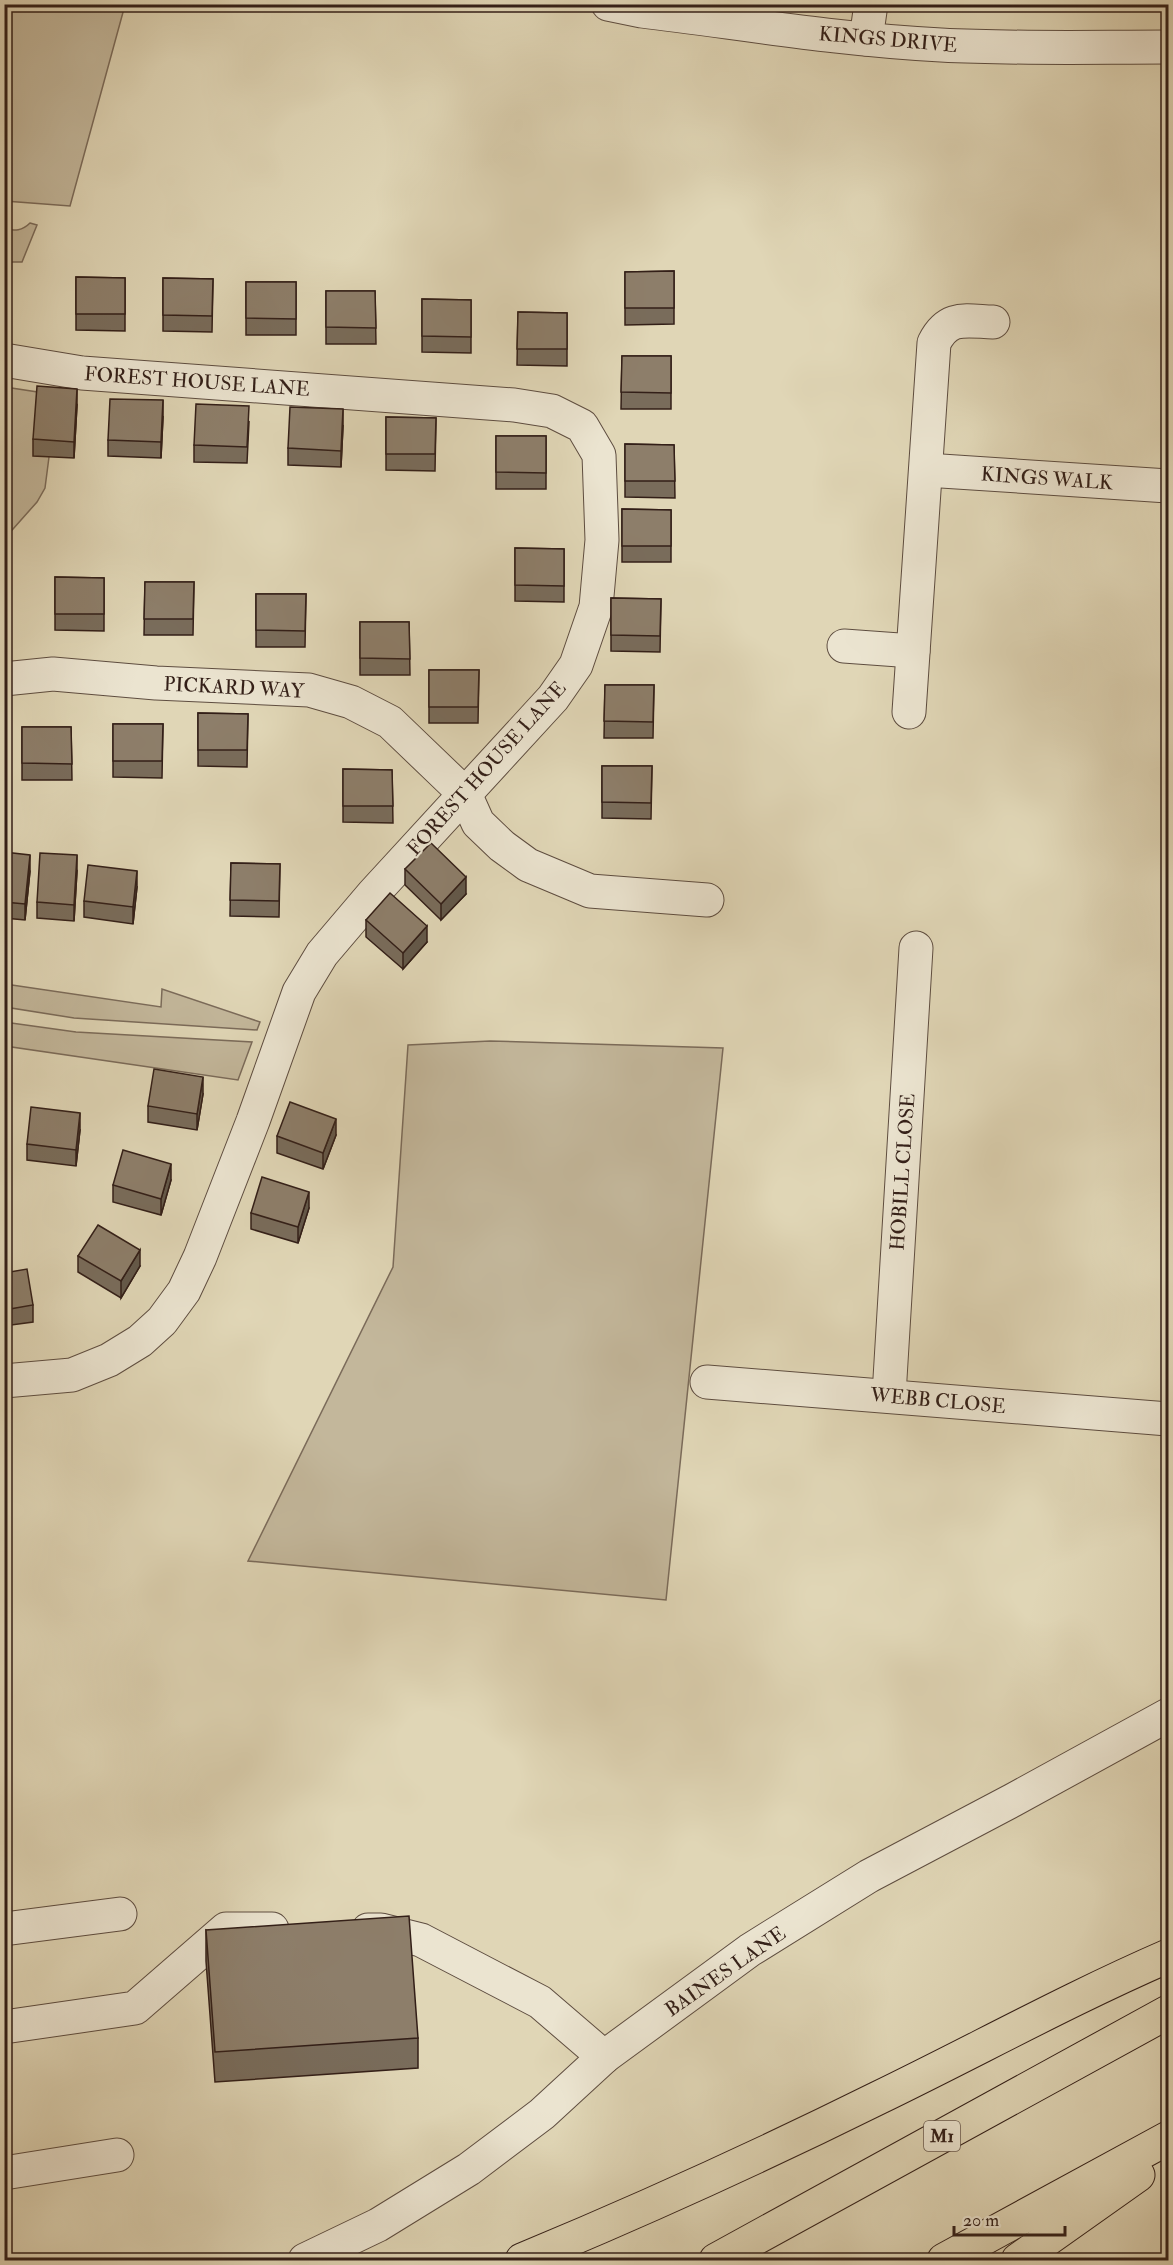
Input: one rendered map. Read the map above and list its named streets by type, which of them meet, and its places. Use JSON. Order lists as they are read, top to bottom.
{
  "streets": {
    "highway": ["M1"],
    "street": [
      "KINGS DRIVE",
      "FOREST HOUSE LANE",
      "KINGS WALK",
      "PICKARD WAY",
      "HOBILL CLOSE",
      "WEBB CLOSE",
      "BAINES LANE"
    ]
  },
  "crossings": [
    ["FOREST HOUSE LANE", "PICKARD WAY"],
    ["HOBILL CLOSE", "WEBB CLOSE"]
  ],
  "scale_bar": "20 m"
}
